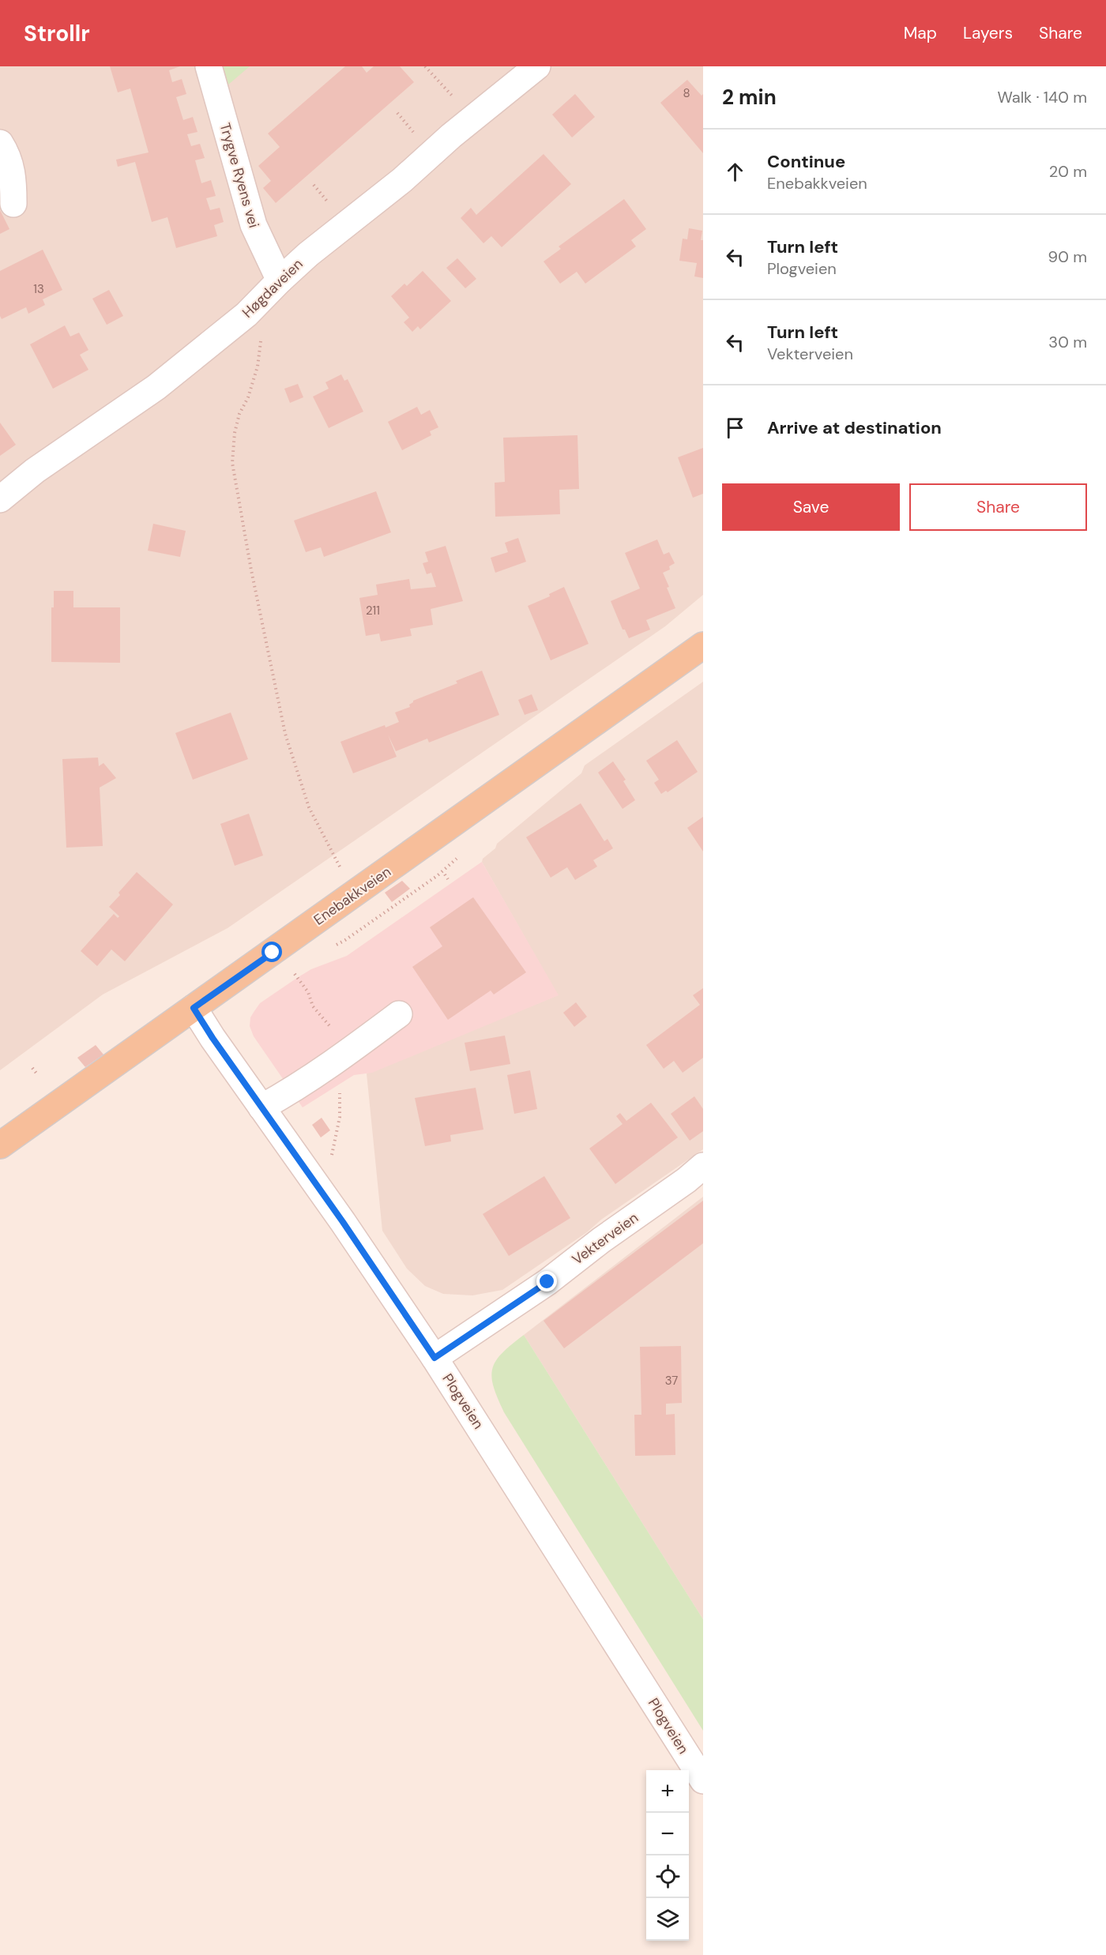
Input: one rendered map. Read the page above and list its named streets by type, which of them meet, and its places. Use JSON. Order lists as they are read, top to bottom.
{
  "streets": {
    "main road": ["Enebakkveien"],
    "street": [
      "Trygve Ryens vei",
      "Høgdaveien",
      "Vekterveien",
      "Plogveien"
    ]
  },
  "crossings": [
    ["Trygve Ryens vei", "Høgdaveien"],
    ["Enebakkveien", "Plogveien"],
    ["Vekterveien", "Plogveien"]
  ],
  "house_numbers": [
    "8",
    "13",
    "211",
    "37"
  ],
  "page": {
    "header": "Strollr",
    "nav": ["Map", "Layers", "Share"],
    "heading": ["2 min", "Walk · 140 m"],
    "list": [
      ["Continue", "Enebakkveien", "20 m"],
      ["Turn left", "Plogveien", "90 m"],
      ["Turn left", "Vekterveien", "30 m"],
      "Arrive at destination"
    ],
    "buttons": ["Save", "Share"],
    "map_buttons": ["+", "−"]
  }
}
